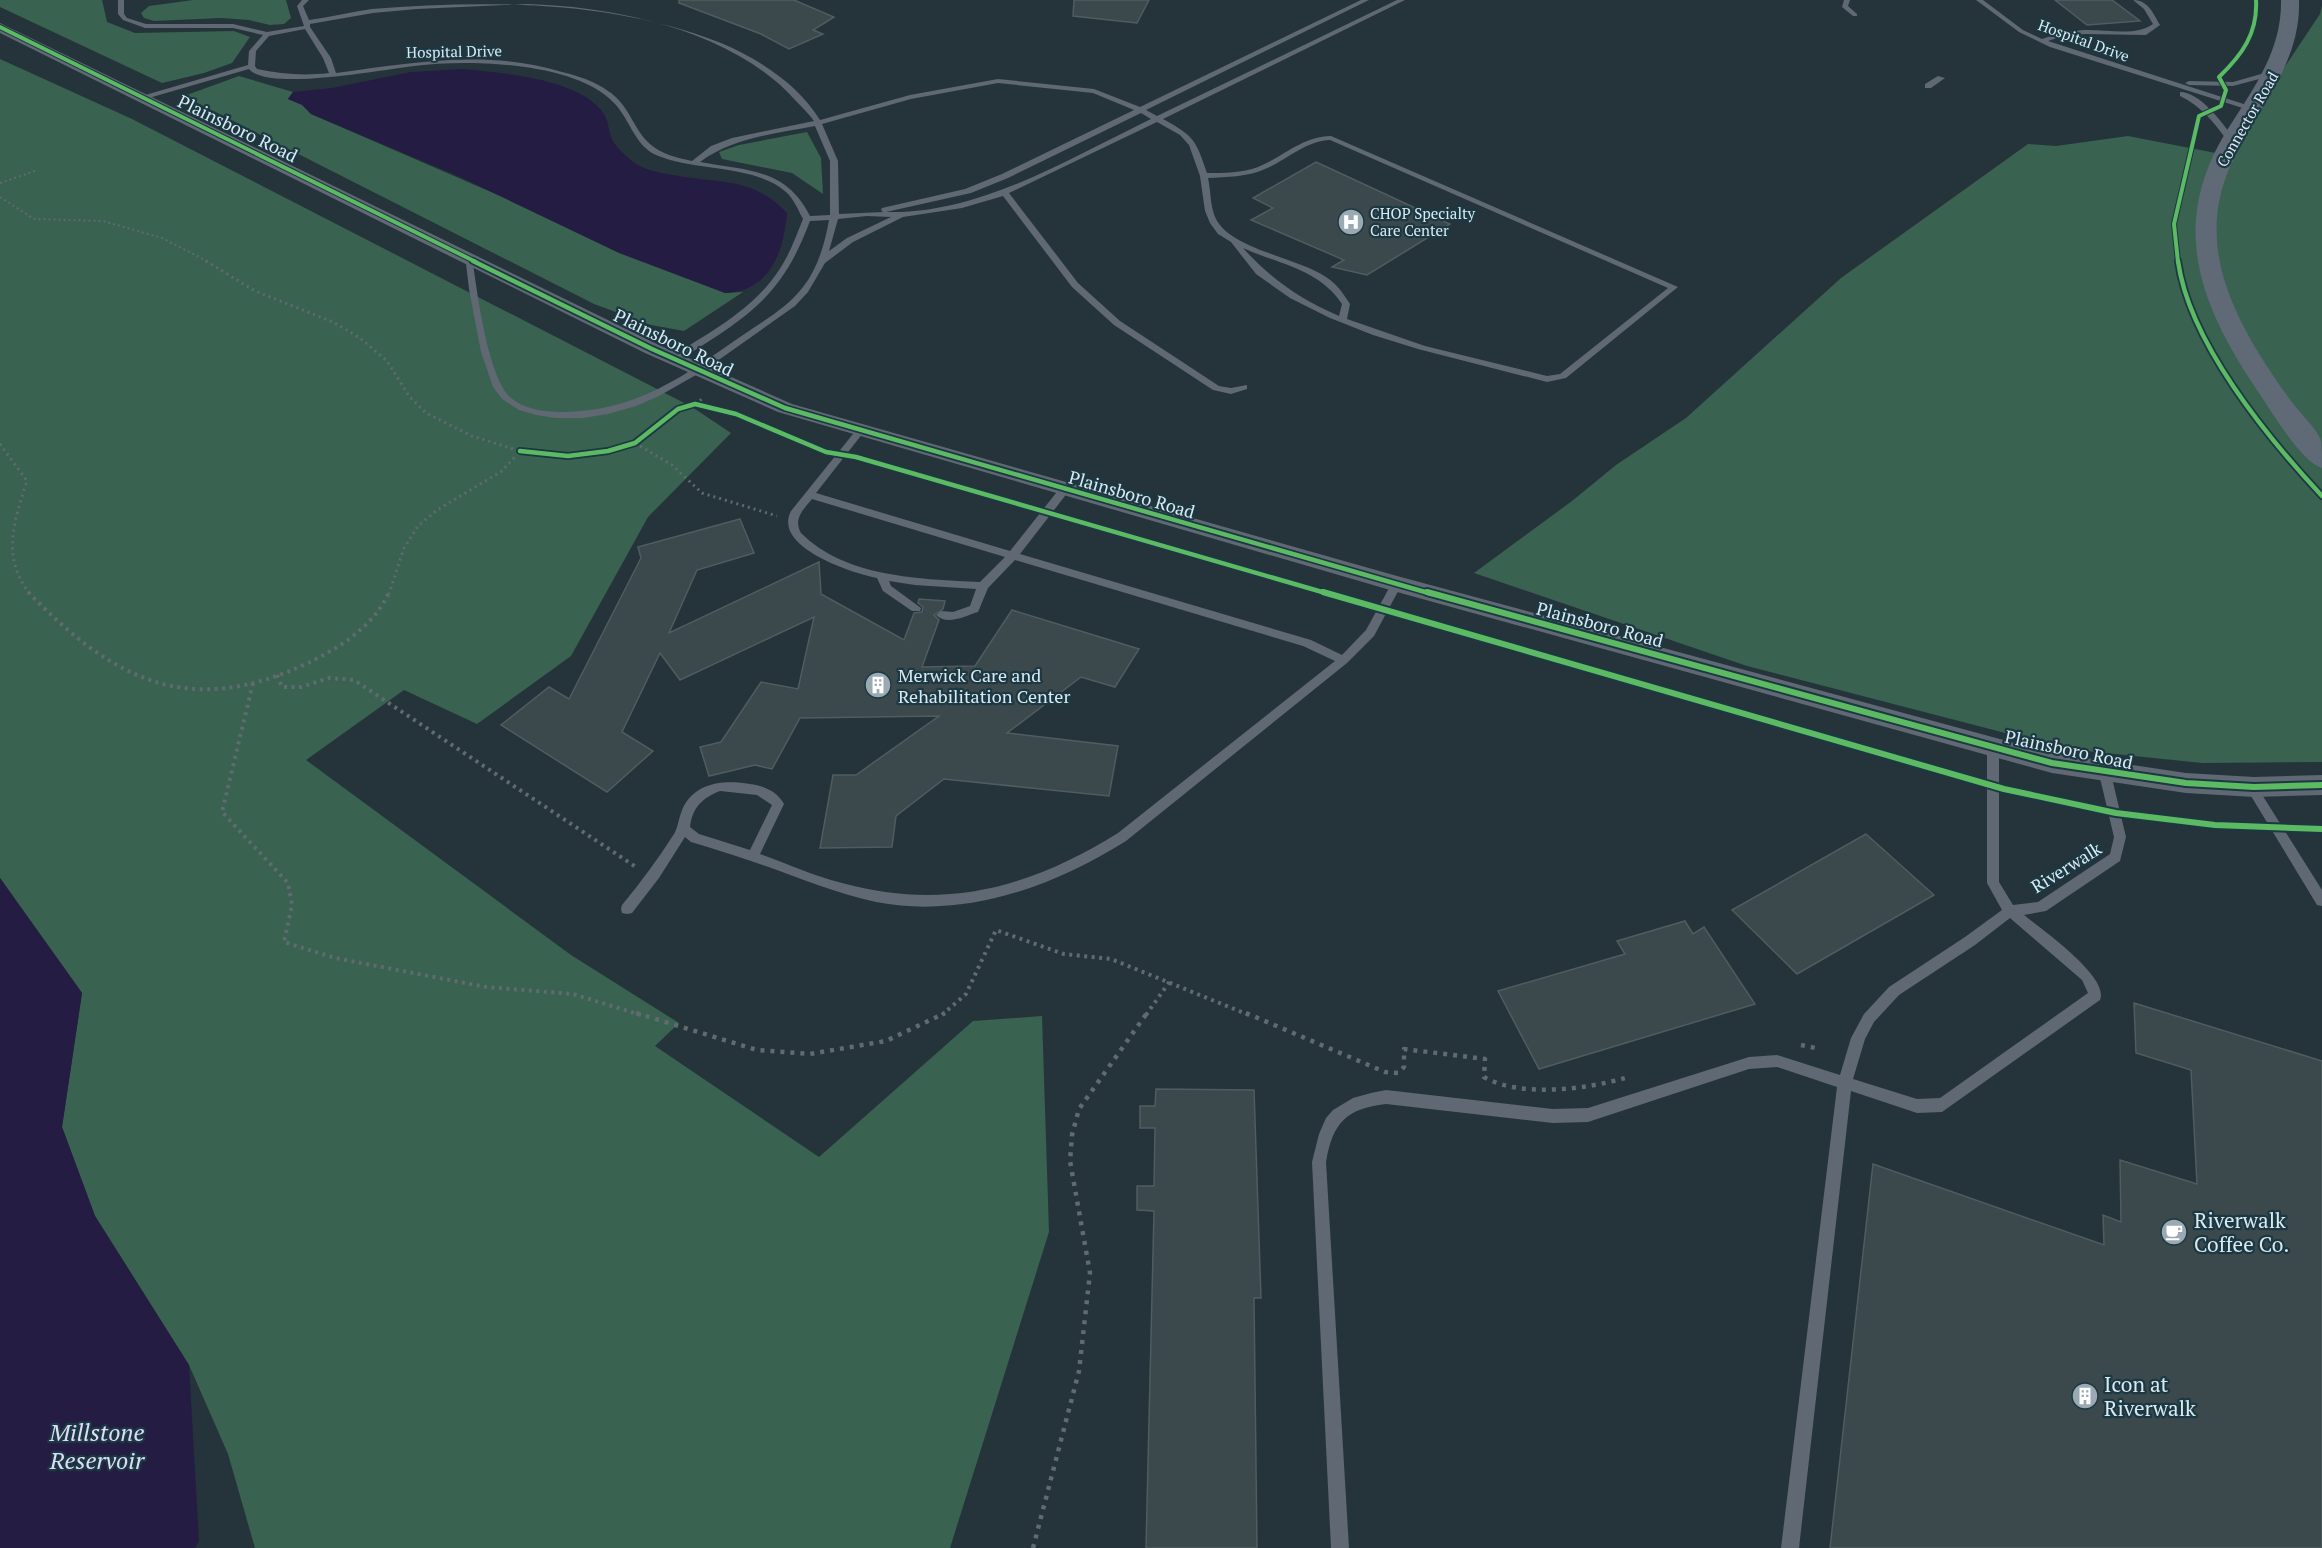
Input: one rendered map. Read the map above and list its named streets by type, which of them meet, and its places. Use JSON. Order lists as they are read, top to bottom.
{
  "streets": {
    "street": ["Connector Road", "Plainsboro Road"],
    "lane": ["Hospital Drive", "Riverwalk"]
  },
  "crossings": [
    ["Plainsboro Road", "Riverwalk"]
  ],
  "water": ["Millstone Reservoir"],
  "places": {
    "hospital": ["CHOP Specialty Care Center"],
    "building": ["Merwick Care and Rehabilitation Center", "Icon at Riverwalk"],
    "cafe": ["Riverwalk Coffee Co."]
  }
}
